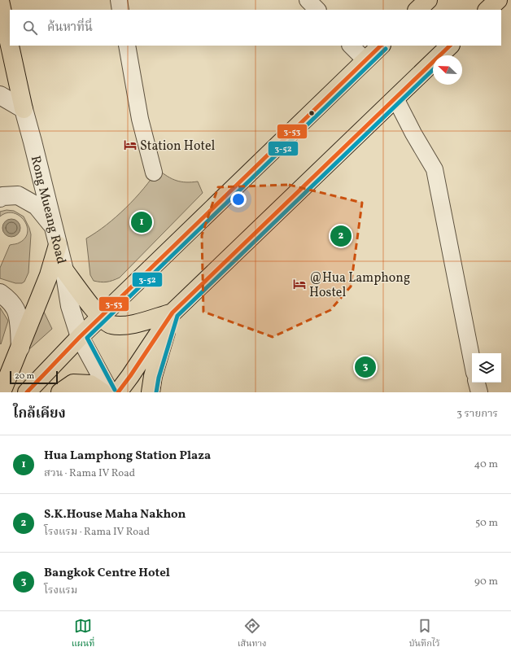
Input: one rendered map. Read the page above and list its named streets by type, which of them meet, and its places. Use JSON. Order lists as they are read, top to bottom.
{
  "streets": {
    "street": ["Rong Mueang Road"]
  },
  "places": {
    "hotel": ["Station Hotel", "@Hua Lamphong Hostel"]
  },
  "lines": ["transit line 3-53", "transit line 3-52"],
  "scale_bar": "20 m",
  "north": "top left",
  "page": {
    "search": "ค้นหาที่นี่",
    "pins": ["1", "2", "3"],
    "scale": "20 m",
    "heading": ["ใกล้เคียง", "3 รายการ"],
    "list": [
      {
        "mark": "1",
        "name": "Hua Lamphong Station Plaza",
        "note": "สวน · Rama IV Road",
        "value": "40 m"
      },
      {
        "mark": "2",
        "name": "S.K.House Maha Nakhon",
        "note": "โรงแรม · Rama IV Road",
        "value": "50 m"
      },
      {
        "mark": "3",
        "name": "Bangkok Centre Hotel",
        "note": "โรงแรม",
        "value": "90 m"
      }
    ],
    "nav": ["แผนที่", "เส้นทาง", "บันทึกไว้"]
  }
}
